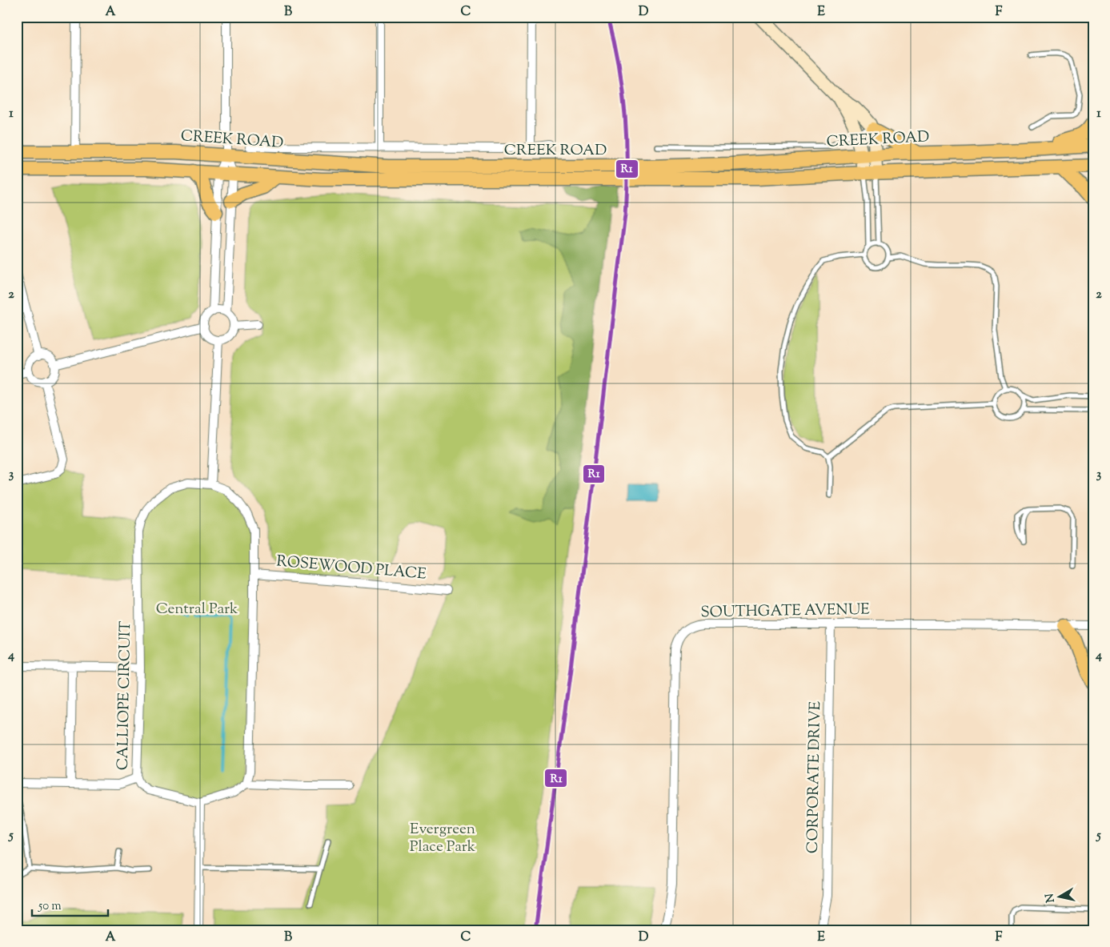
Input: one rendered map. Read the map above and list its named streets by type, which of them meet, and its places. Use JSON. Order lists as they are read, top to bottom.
{
  "streets": {
    "main road": ["CREEK ROAD"],
    "street": [
      "ROSEWOOD PLACE",
      "SOUTHGATE AVENUE",
      "CALLIOPE CIRCUIT",
      "CORPORATE DRIVE"
    ]
  },
  "crossings": [
    ["ROSEWOOD PLACE", "CALLIOPE CIRCUIT"],
    ["SOUTHGATE AVENUE", "CORPORATE DRIVE"]
  ],
  "parks": ["Central Park", "Evergreen Place Park"],
  "lines": ["transit line R1"],
  "scale_bar": "50 m",
  "north": "left",
  "grid": {
    "columns": [
      "A",
      "B",
      "C",
      "D",
      "E",
      "F"
    ],
    "rows": [
      "1",
      "2",
      "3",
      "4",
      "5"
    ]
  }
}
